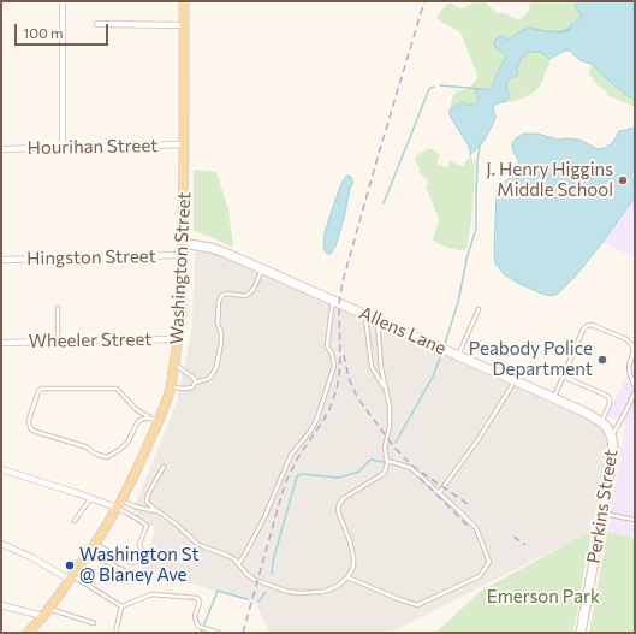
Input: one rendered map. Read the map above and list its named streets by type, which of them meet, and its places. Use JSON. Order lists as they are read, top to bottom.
{
  "streets": {
    "main road": ["Washington Street"],
    "street": [
      "Hourihan Street",
      "Hingston Street",
      "Allens Lane",
      "Wheeler Street",
      "Perkins Street"
    ]
  },
  "crossings": [
    ["Hourihan Street", "Washington Street"],
    ["Hingston Street", "Washington Street"],
    ["Washington Street", "Allens Lane"],
    ["Washington Street", "Wheeler Street"],
    ["Allens Lane", "Perkins Street"]
  ],
  "parks": ["Emerson Park"],
  "places": ["J. Henry Higgins Middle School", "Peabody Police Department", "Washington St @ Blaney Ave"],
  "scale_bar": "100 m"
}
